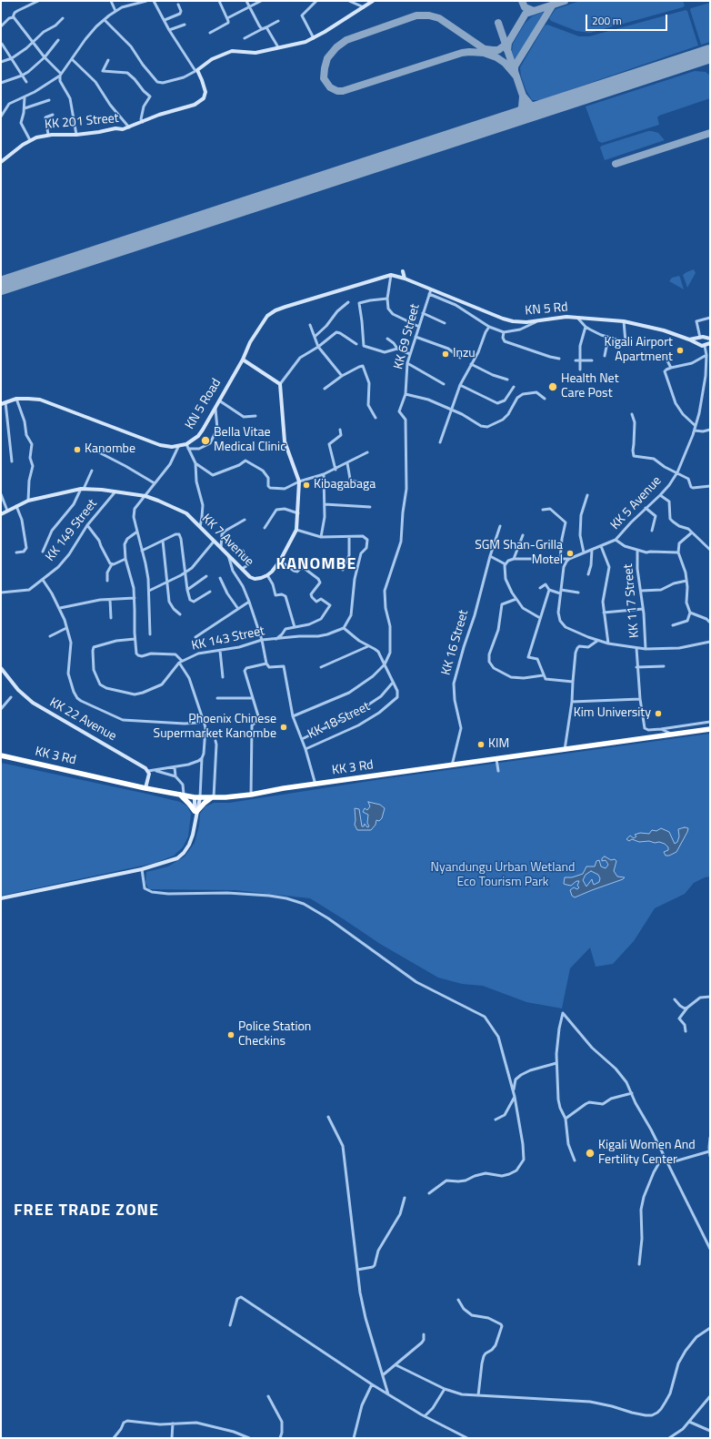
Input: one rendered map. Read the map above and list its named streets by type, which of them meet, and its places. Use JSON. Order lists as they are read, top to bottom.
{
  "streets": {
    "highway": ["KK 3 Rd"],
    "main road": [
      "KK 201 Street",
      "KN 5 Rd",
      "KN 5 Road",
      "KK 7 Avenue",
      "KK 22 Avenue"
    ],
    "street": [
      "KK 69 Street",
      "KK 5 Avenue",
      "KK 149 Street",
      "KK 117 Street",
      "KK 143 Street",
      "KK 16 Street",
      "KK 18 Street"
    ]
  },
  "crossings": [
    ["KN 5 Rd", "KK 69 Street"],
    ["KN 5 Rd", "KN 5 Road"],
    ["KN 5 Rd", "KK 5 Avenue"],
    ["KK 69 Street", "KK 18 Street"],
    ["KK 149 Street", "KK 7 Avenue"],
    ["KK 143 Street", "KK 18 Street"],
    ["KK 16 Street", "KK 3 Rd"],
    ["KK 18 Street", "KK 3 Rd"]
  ],
  "districts": ["KANOMBE", "FREE TRADE ZONE"],
  "parks": ["Nyandungu Urban Wetland Eco Tourism Park"],
  "places": [
    "Kigali Airport Apartment",
    "Inzu",
    "Health Net Care Post",
    "Bella Vitae Medical Clinic",
    "Kanombe",
    "Kibagabaga",
    "SGM Shan-Grilla Motel",
    "Kim University",
    "Phoenix Chinese Supermarket Kanombe",
    "KIM",
    "Police Station Checkins",
    "Kigali Women And Fertility Center"
  ],
  "scale_bar": "200 m"
}
